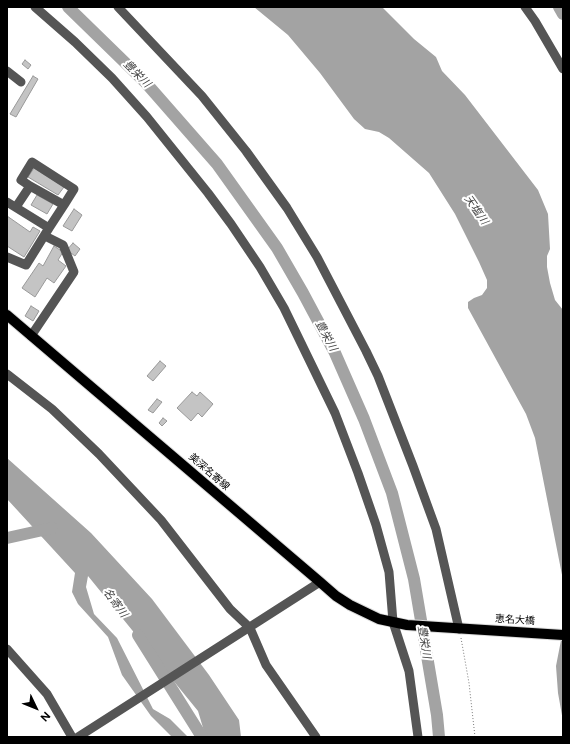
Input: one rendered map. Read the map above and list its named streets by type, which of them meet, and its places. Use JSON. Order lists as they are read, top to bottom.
{
  "streets": {
    "main road": ["美深名寄線", "恵名大橋"]
  },
  "crossings": [
    ["美深名寄線", "恵名大橋"]
  ],
  "water": ["豊栄川", "天塩川", "名寄川"],
  "north": "bottom right"
}
